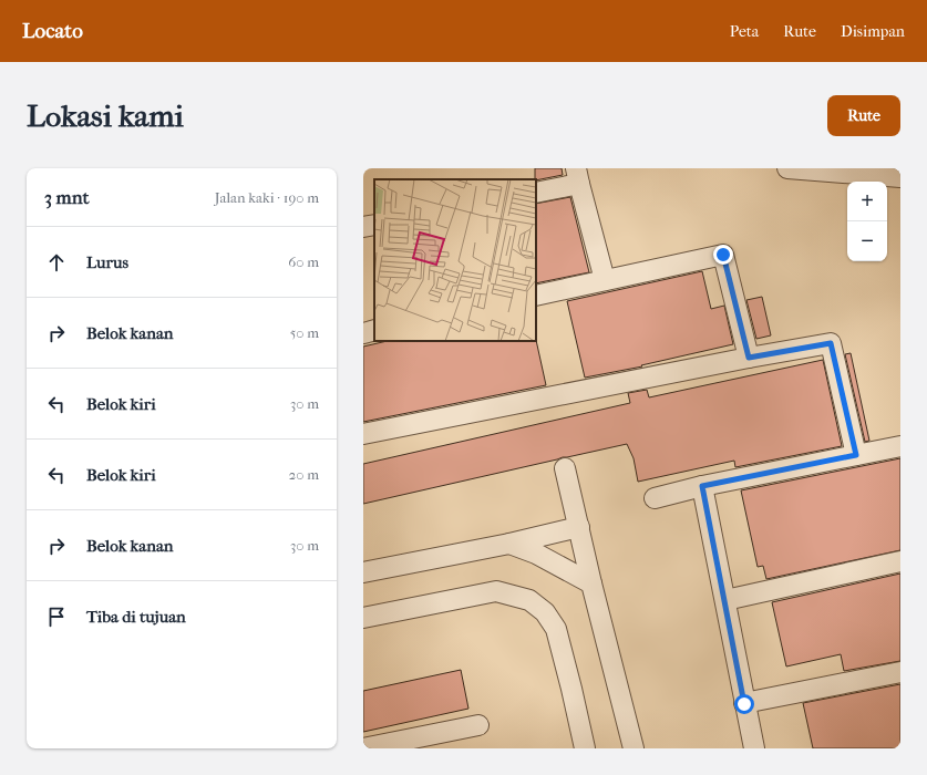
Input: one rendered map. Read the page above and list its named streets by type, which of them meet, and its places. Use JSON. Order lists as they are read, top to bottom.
{
  "page": {
    "header": "Locato",
    "nav": ["Peta", "Rute", "Disimpan"],
    "buttons": "Rute",
    "title": "Lokasi kami",
    "heading": ["3 mnt", "Jalan kaki · 190 m"],
    "map_buttons": ["+", "−"],
    "list": [
      ["Lurus", "60 m"],
      ["Belok kanan", "50 m"],
      ["Belok kiri", "30 m"],
      ["Belok kiri", "20 m"],
      ["Belok kanan", "30 m"],
      "Tiba di tujuan"
    ]
  }
}
